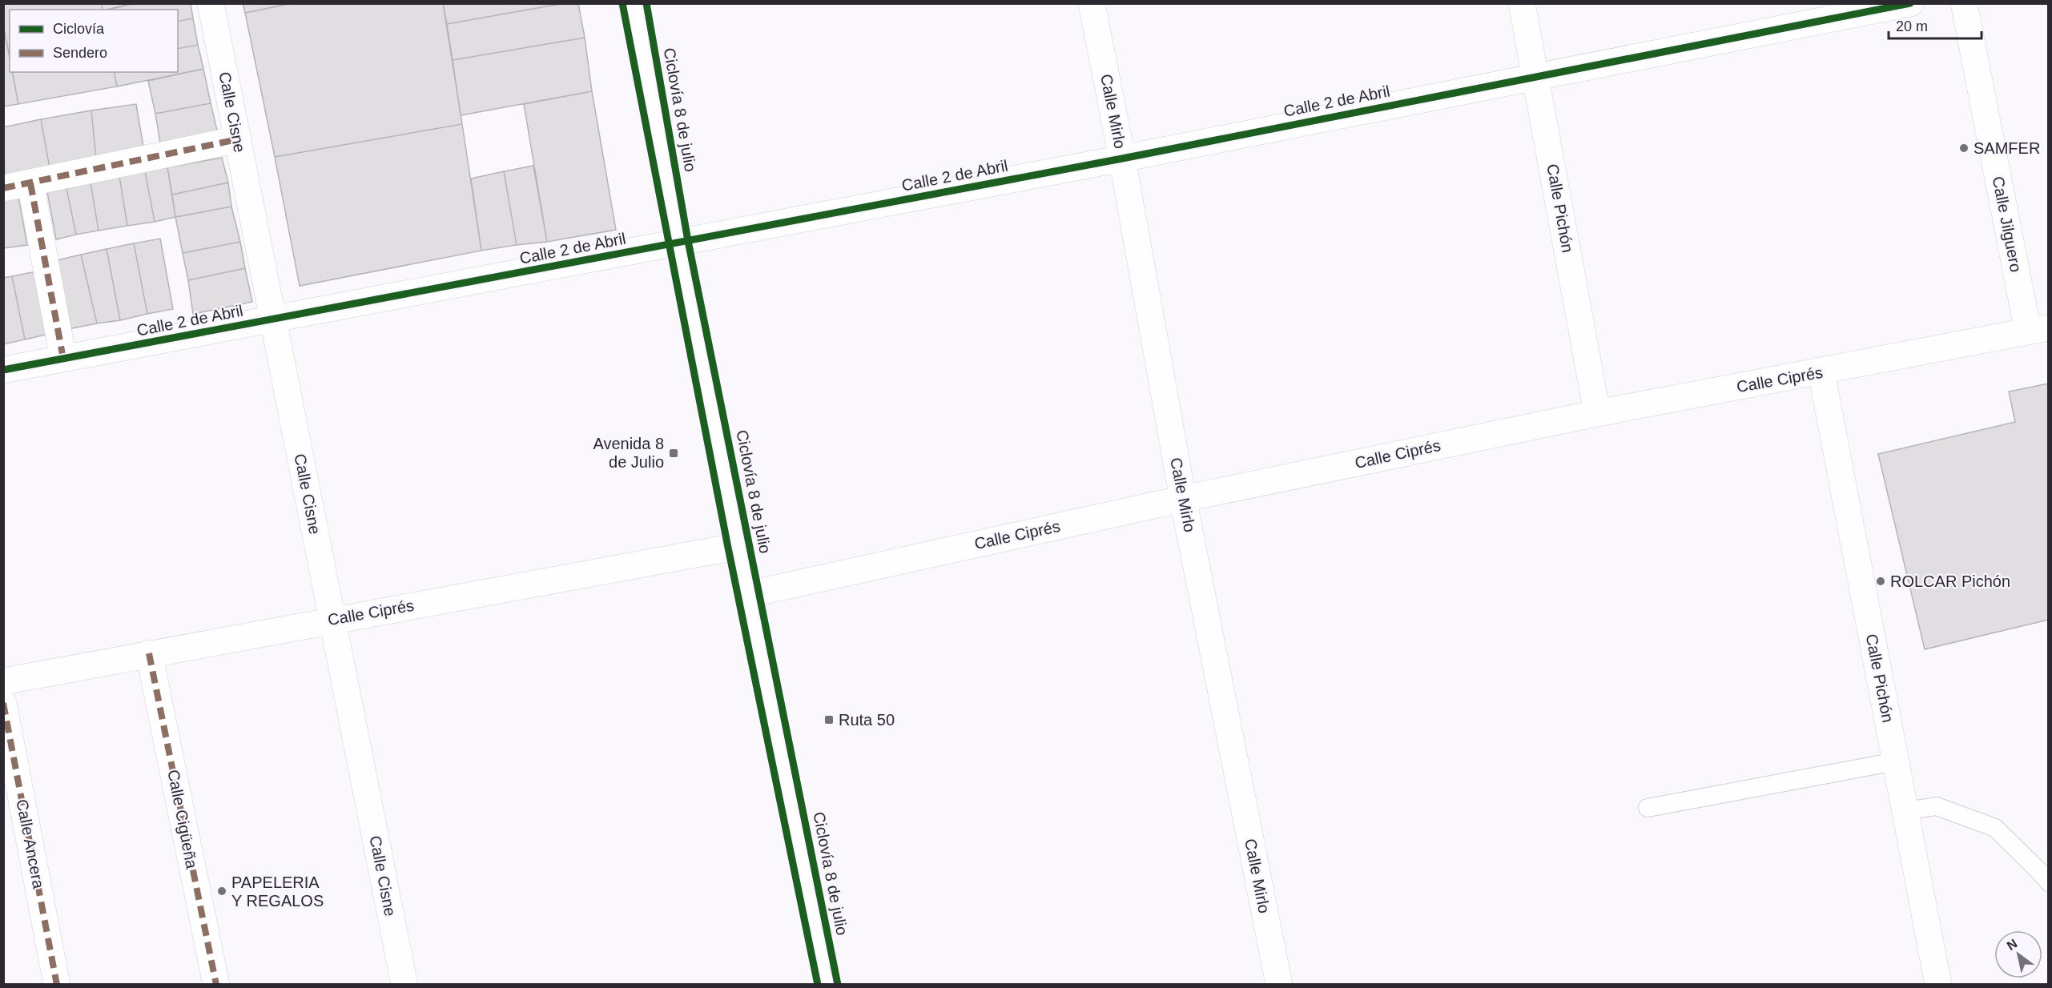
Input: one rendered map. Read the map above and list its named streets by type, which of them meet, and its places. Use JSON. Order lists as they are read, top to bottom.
{
  "streets": {
    "street": [
      "Calle 2 de Abril",
      "Calle Mirlo",
      "Calle Cisne",
      "Calle Pichón",
      "Calle Jilguero",
      "Calle Ciprés",
      "Calle Cigüeña",
      "Calle Ancera"
    ],
    "cycle path": ["Ciclovía 8 de julio"]
  },
  "crossings": [
    ["Calle 2 de Abril", "Calle Mirlo"],
    ["Calle 2 de Abril", "Calle Cisne"],
    ["Calle 2 de Abril", "Calle Pichón"],
    ["Calle Mirlo", "Calle Ciprés"],
    ["Calle Cisne", "Calle Ciprés"],
    ["Calle Pichón", "Calle Ciprés"],
    ["Calle Jilguero", "Calle Ciprés"],
    ["Calle Ciprés", "Calle Cigüeña"]
  ],
  "places": {
    "other": ["SAMFER", "ROLCAR Pichón", "PAPELERIA Y REGALOS"],
    "transit": ["Avenida 8 de Julio", "Ruta 50"]
  },
  "legend": ["Ciclovía", "Sendero"],
  "scale_bar": "20 m",
  "north": "top left"
}
